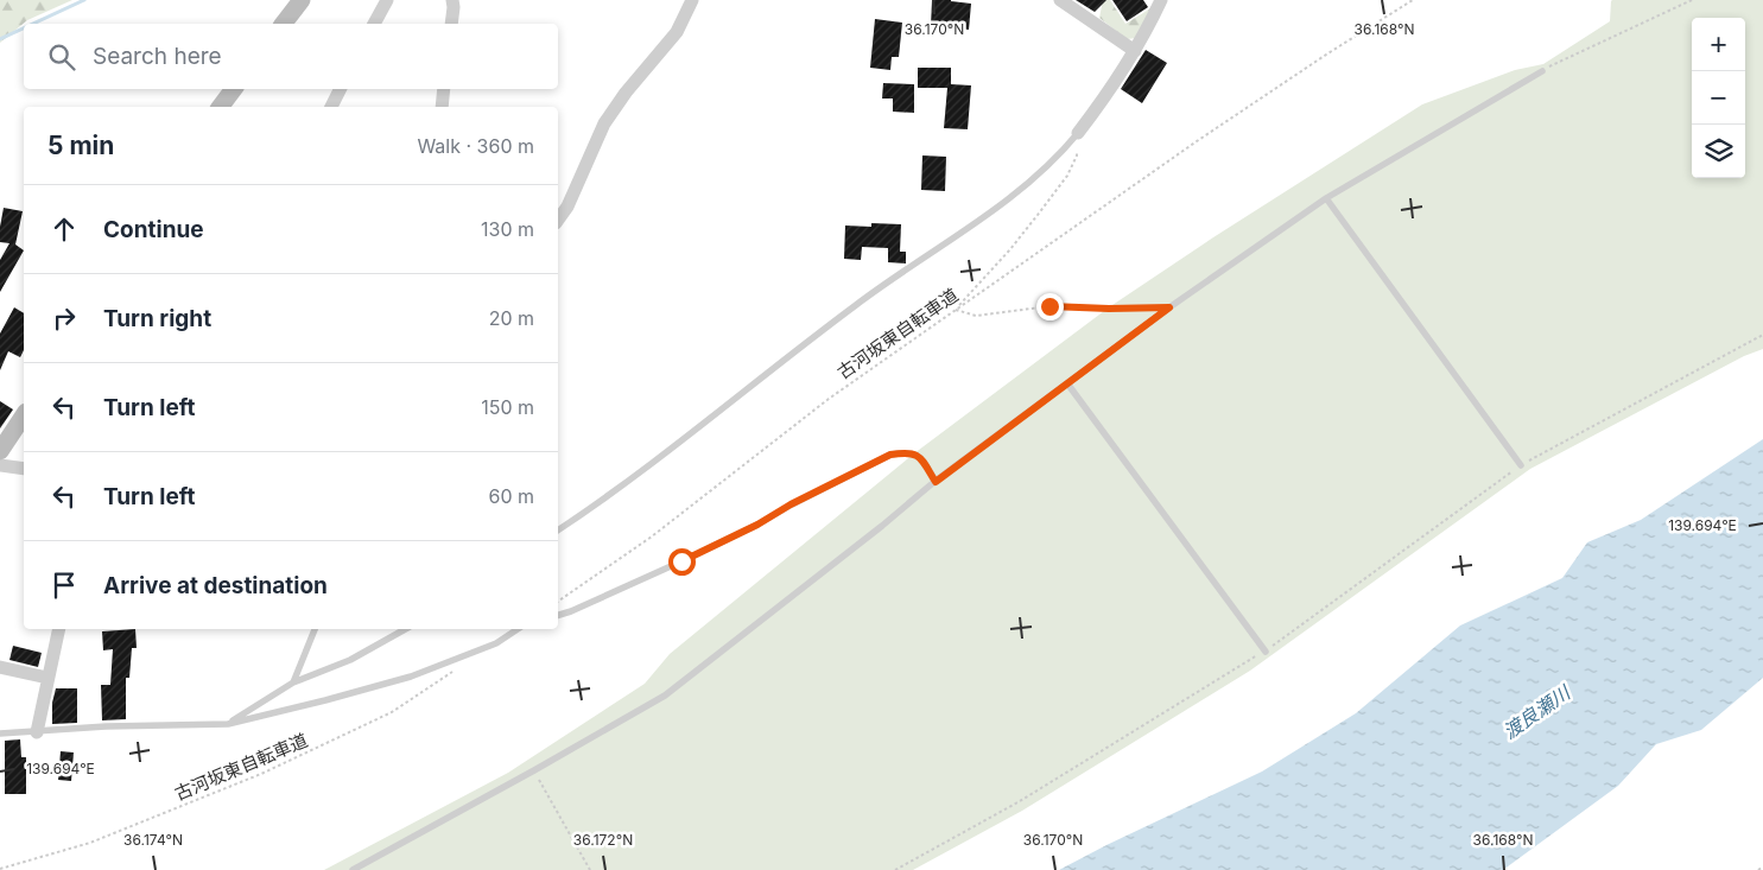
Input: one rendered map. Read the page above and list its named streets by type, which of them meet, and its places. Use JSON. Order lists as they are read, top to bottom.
{
  "streets": {
    "path": ["古河坂東自転車道"]
  },
  "water": ["渡良瀬川"],
  "page": {
    "map_buttons": ["+", "−"],
    "search": "Search here",
    "heading": ["5 min", "Walk · 360 m"],
    "list": [
      ["Continue", "130 m"],
      ["Turn right", "20 m"],
      ["Turn left", "150 m"],
      ["Turn left", "60 m"],
      "Arrive at destination"
    ]
  },
  "coordinates": [
    "36.170°N",
    "36.168°N",
    "139.694°E",
    "36.174°N",
    "36.172°N"
  ]
}
